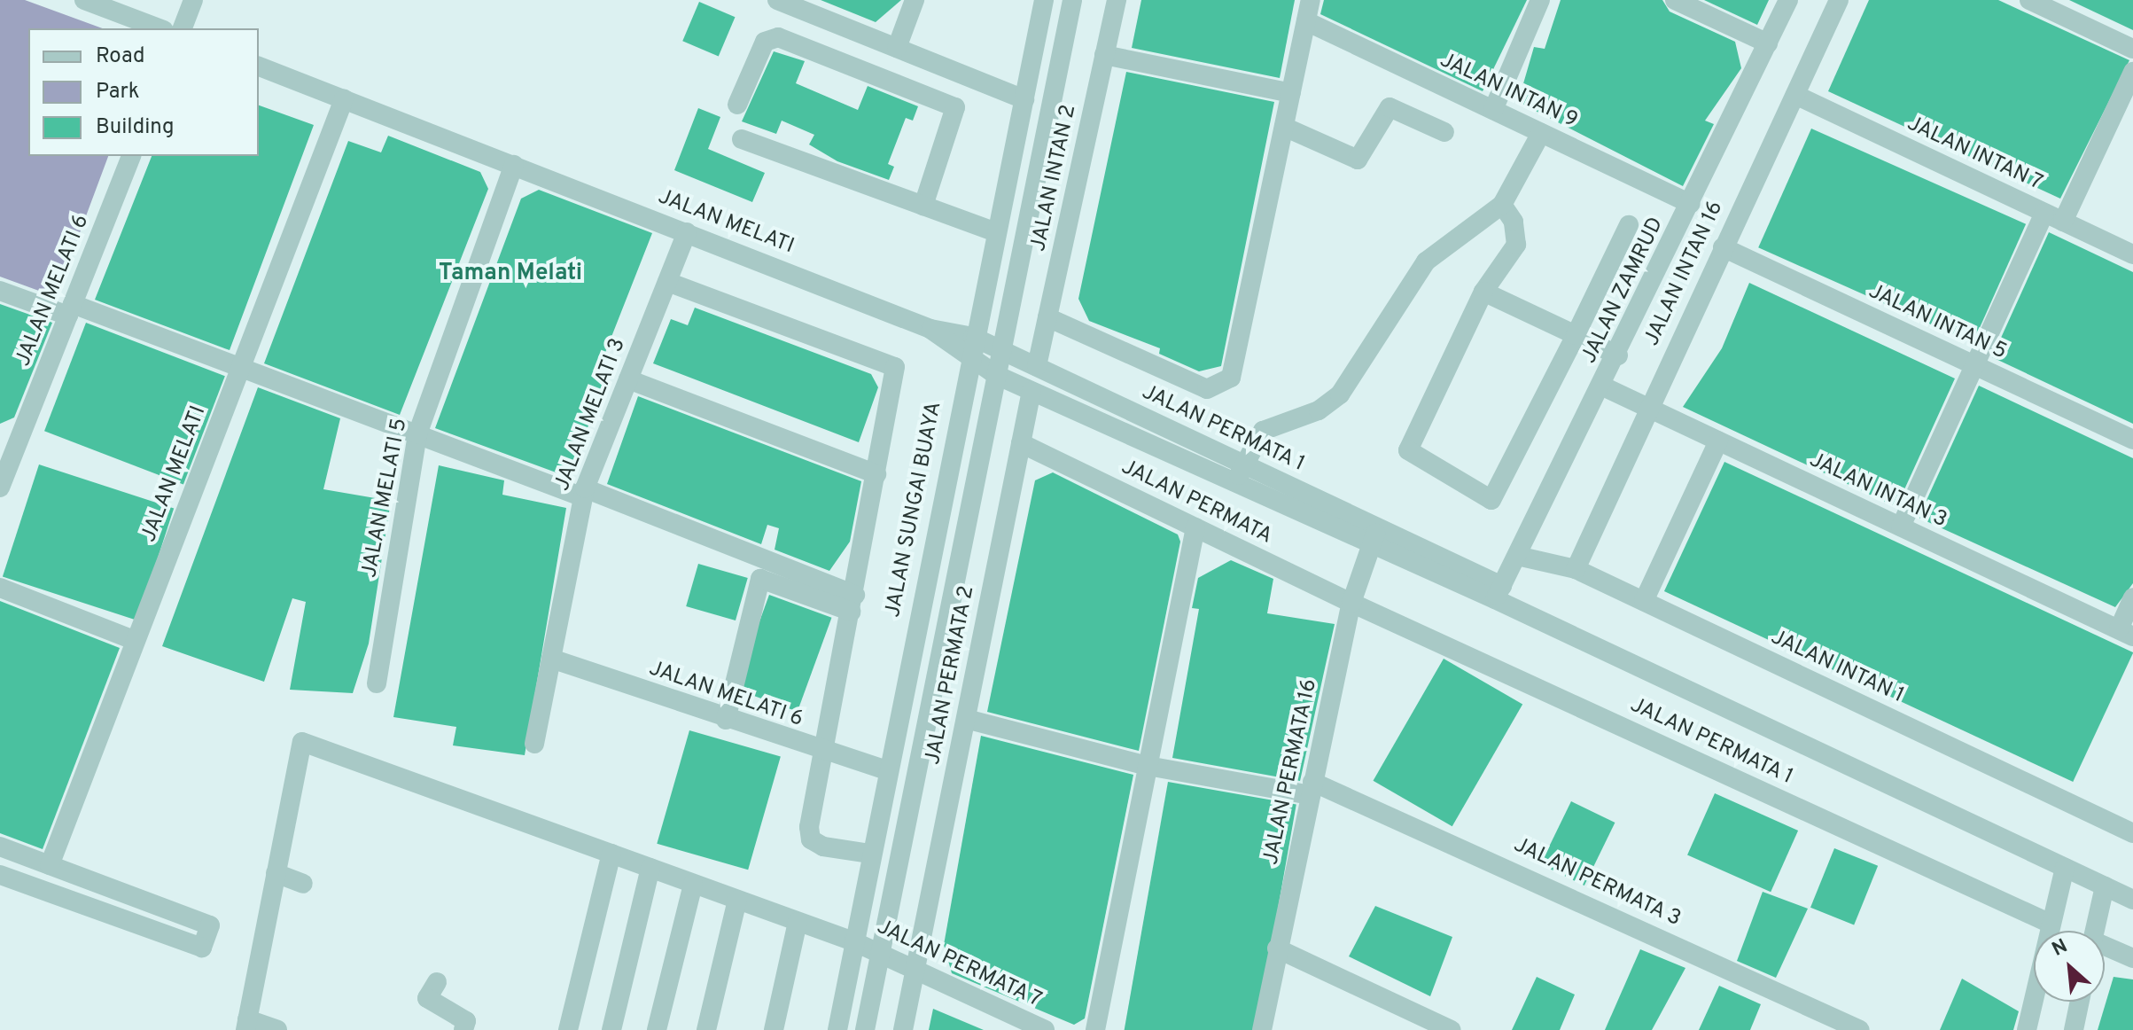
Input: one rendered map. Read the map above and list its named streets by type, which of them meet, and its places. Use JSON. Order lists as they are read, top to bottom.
{
  "streets": {
    "street": [
      "JALAN INTAN 9",
      "JALAN INTAN 7",
      "JALAN INTAN 2",
      "JALAN MELATI",
      "JALAN INTAN 16",
      "JALAN MELATI 6",
      "JALAN ZAMRUD",
      "JALAN INTAN 5",
      "JALAN MELATI 3",
      "JALAN PERMATA 1",
      "JALAN INTAN 3",
      "JALAN MELATI 5",
      "JALAN PERMATA",
      "JALAN SUNGAI BUAYA",
      "JALAN INTAN 1",
      "JALAN PERMATA 2",
      "JALAN PERMATA 16",
      "JALAN PERMATA 3",
      "JALAN PERMATA 7"
    ]
  },
  "crossings": [
    ["JALAN INTAN 9", "JALAN ZAMRUD"],
    ["JALAN INTAN 7", "JALAN INTAN 16"],
    ["JALAN INTAN 2", "JALAN PERMATA 1"],
    ["JALAN MELATI", "JALAN MELATI 3"],
    ["JALAN MELATI", "JALAN PERMATA 1"],
    ["JALAN MELATI", "JALAN MELATI 5"],
    ["JALAN MELATI", "JALAN SUNGAI BUAYA"],
    ["JALAN INTAN 16", "JALAN INTAN 5"],
    ["JALAN INTAN 16", "JALAN INTAN 3"],
    ["JALAN INTAN 16", "JALAN INTAN 1"],
    ["JALAN MELATI 6", "JALAN MELATI 3"],
    ["JALAN MELATI 6", "JALAN SUNGAI BUAYA"],
    ["JALAN ZAMRUD", "JALAN PERMATA 1"],
    ["JALAN ZAMRUD", "JALAN INTAN 3"],
    ["JALAN ZAMRUD", "JALAN INTAN 1"],
    ["JALAN PERMATA 1", "JALAN PERMATA"],
    ["JALAN PERMATA 1", "JALAN PERMATA 2"],
    ["JALAN PERMATA 1", "JALAN PERMATA 16"],
    ["JALAN PERMATA", "JALAN PERMATA 2"],
    ["JALAN PERMATA", "JALAN PERMATA 16"],
    ["JALAN SUNGAI BUAYA", "JALAN PERMATA 7"],
    ["JALAN PERMATA 2", "JALAN PERMATA 3"],
    ["JALAN PERMATA 2", "JALAN PERMATA 7"],
    ["JALAN PERMATA 16", "JALAN PERMATA 3"]
  ],
  "districts": ["Taman Melati"],
  "legend": ["Road", "Park", "Building"],
  "north": "top left"
}
